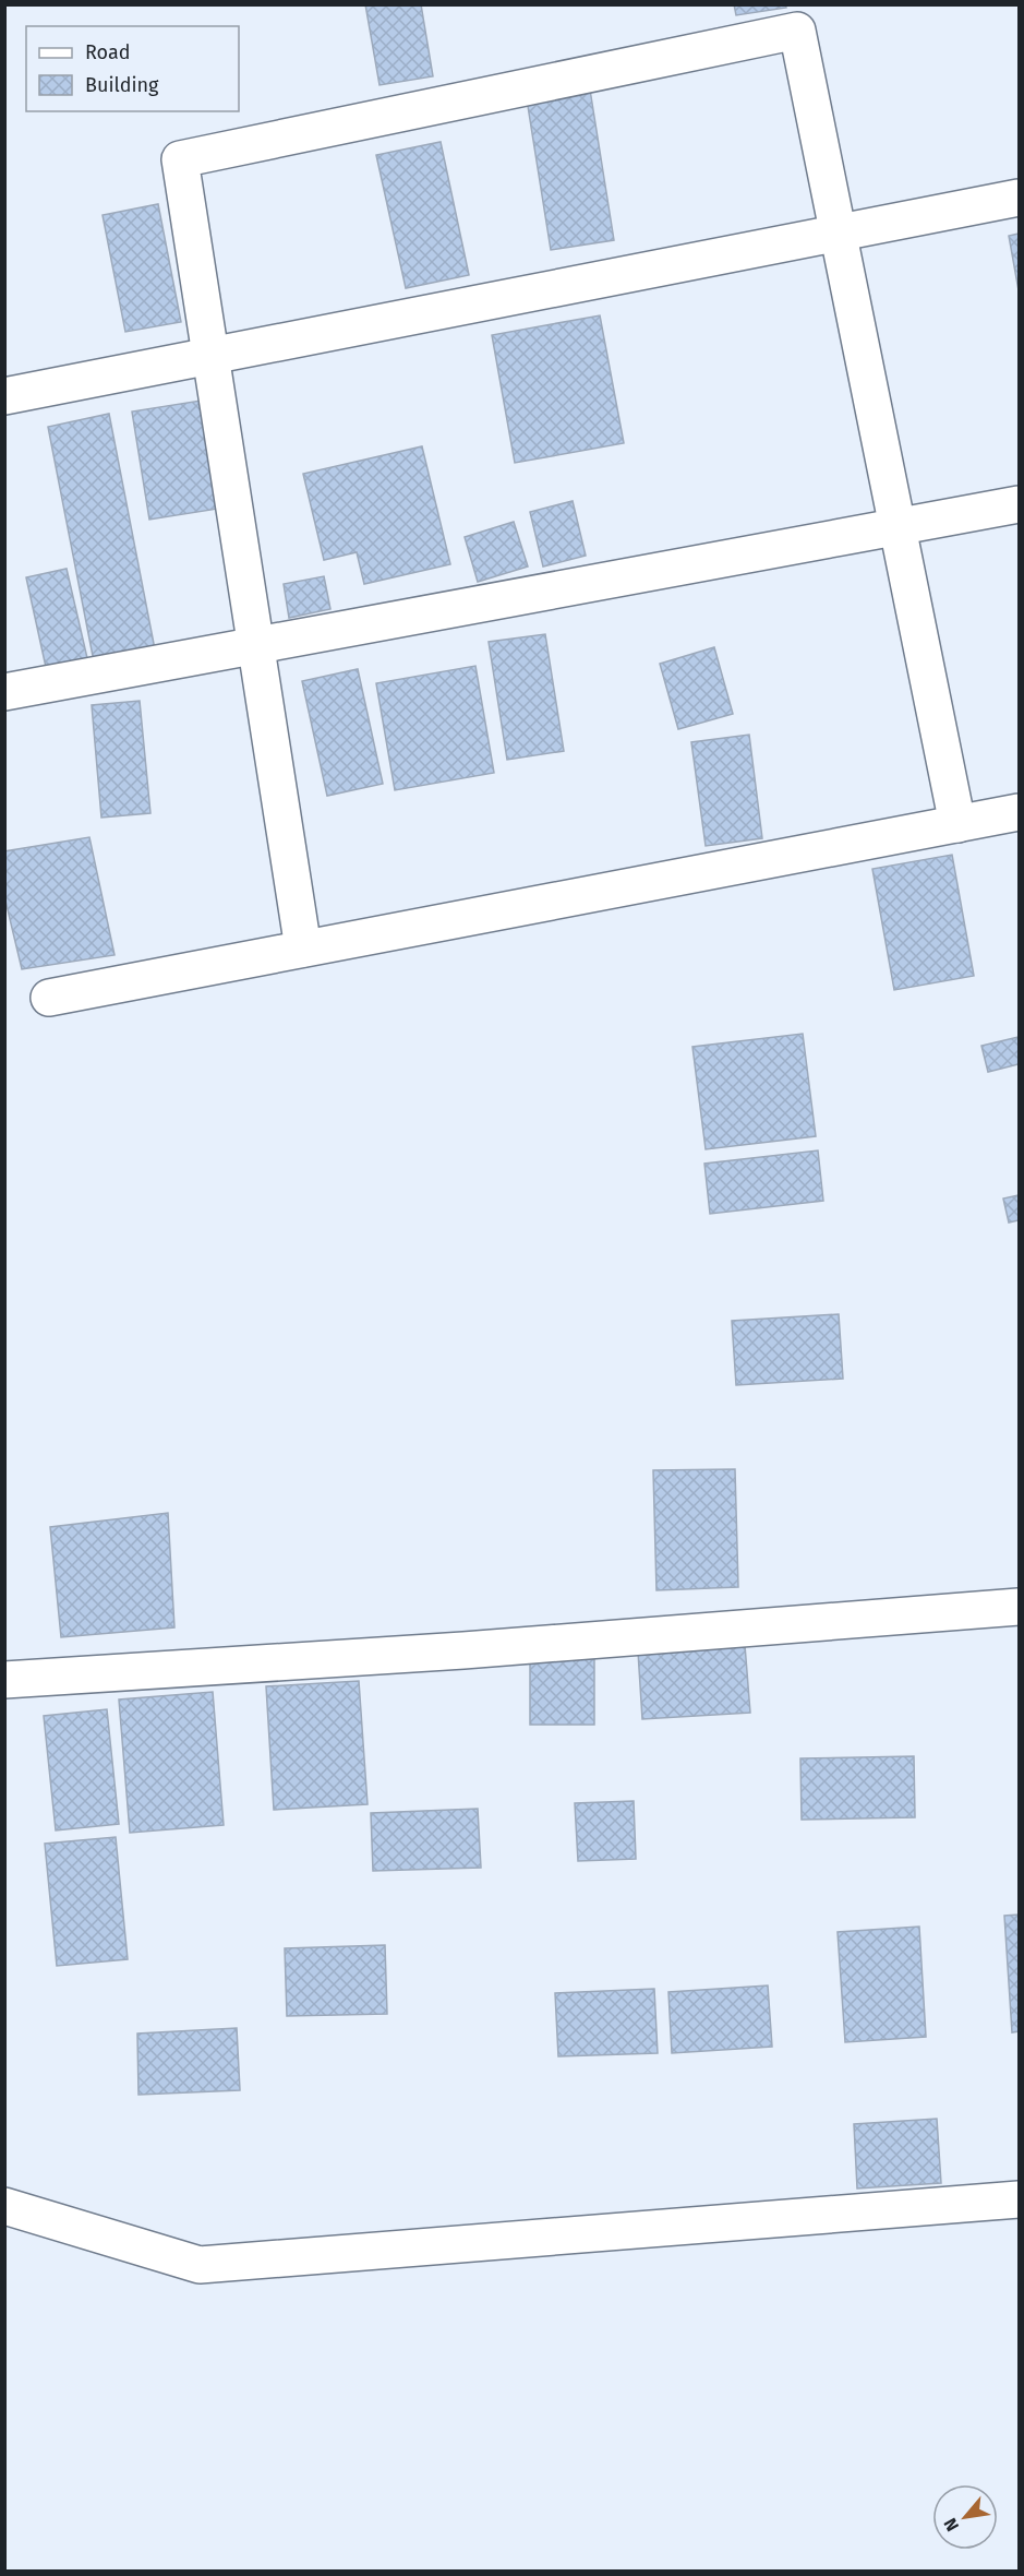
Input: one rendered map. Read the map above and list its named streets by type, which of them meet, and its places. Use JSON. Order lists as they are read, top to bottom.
{
  "legend": ["Road", "Building"],
  "north": "bottom left"
}
